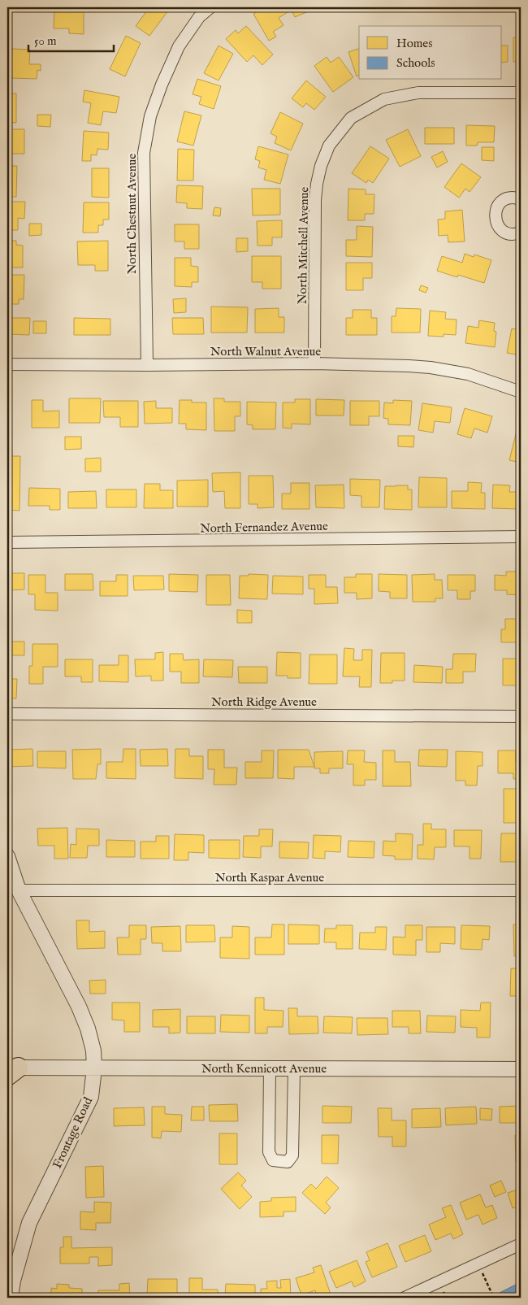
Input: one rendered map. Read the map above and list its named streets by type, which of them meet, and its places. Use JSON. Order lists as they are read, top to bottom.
{
  "streets": {
    "street": [
      "North Chestnut Avenue",
      "North Mitchell Avenue",
      "North Walnut Avenue",
      "North Fernandez Avenue",
      "North Ridge Avenue",
      "North Kaspar Avenue",
      "North Kennicott Avenue",
      "Frontage Road"
    ]
  },
  "crossings": [
    ["North Chestnut Avenue", "North Walnut Avenue"],
    ["North Mitchell Avenue", "North Walnut Avenue"],
    ["North Kaspar Avenue", "Frontage Road"],
    ["North Kennicott Avenue", "Frontage Road"]
  ],
  "legend": ["Homes", "Schools"],
  "scale_bar": "50 m"
}
